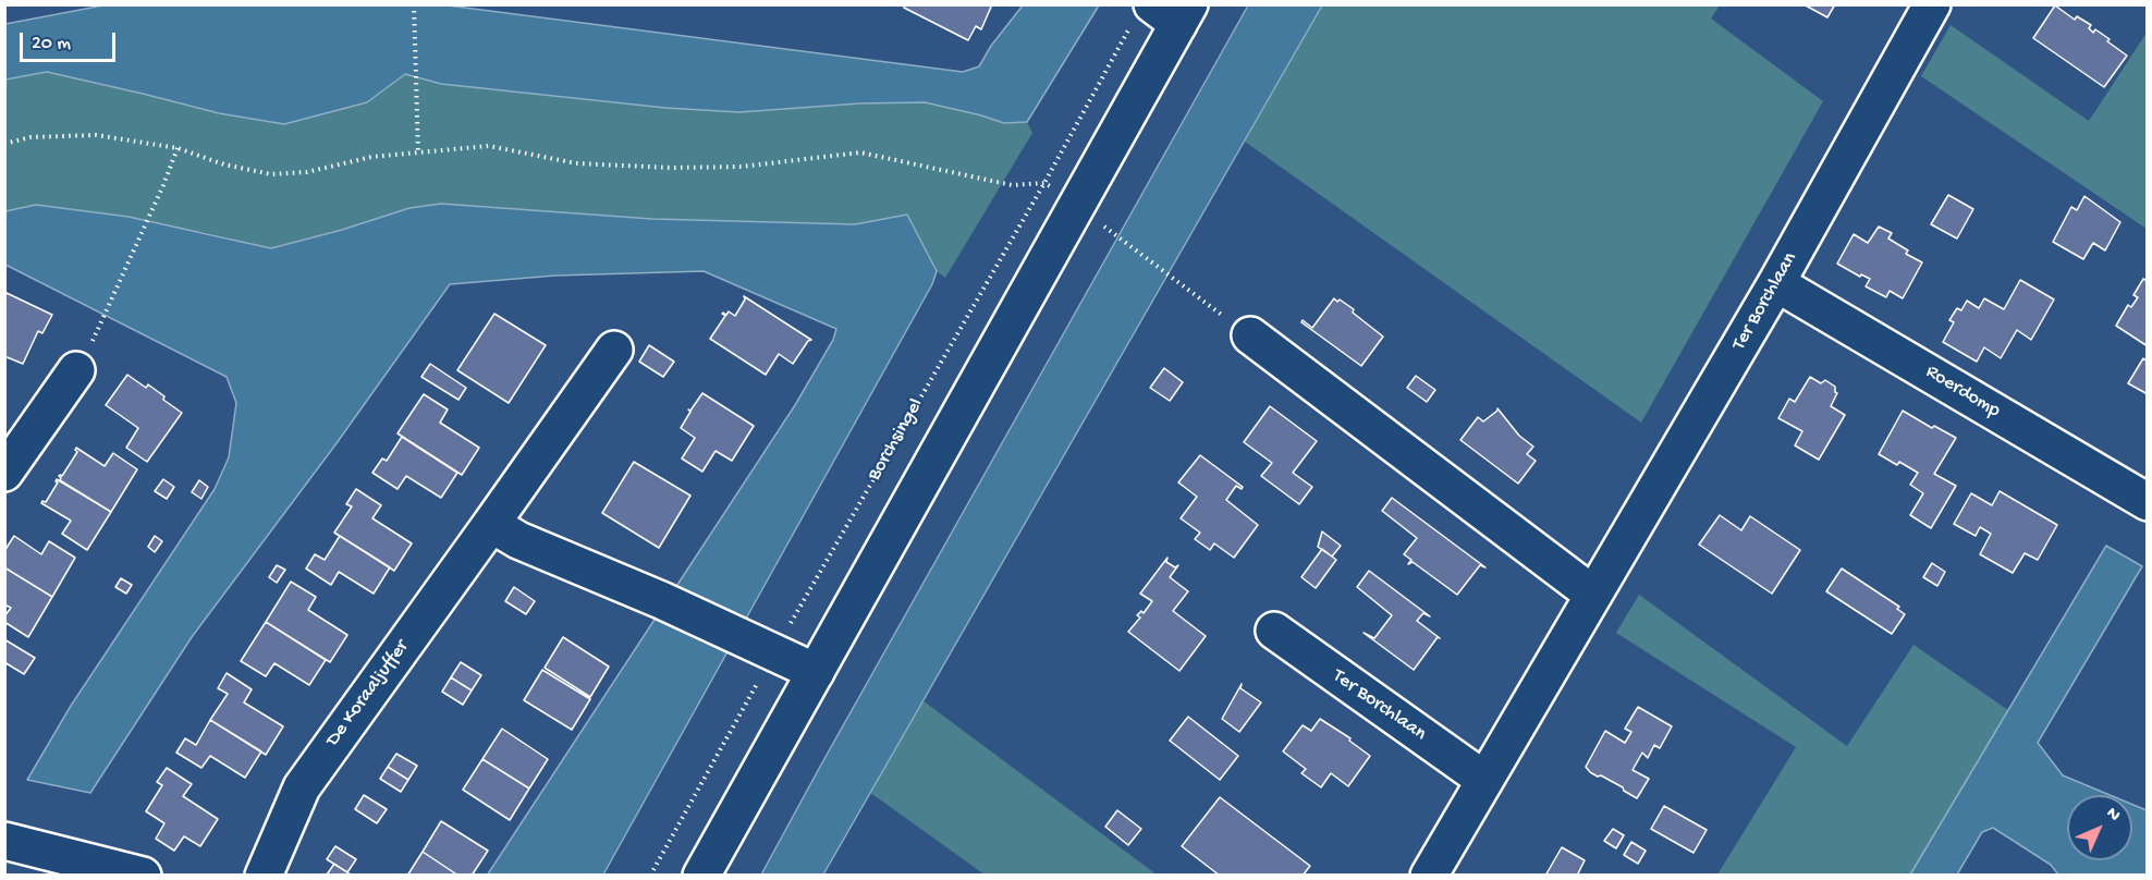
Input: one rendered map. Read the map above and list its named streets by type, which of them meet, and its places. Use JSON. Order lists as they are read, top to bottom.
{
  "streets": {
    "street": ["Ter Borchlaan", "Roerdomp", "De Koraaljuffer"],
    "path": ["Borchsingel"]
  },
  "crossings": [
    ["Ter Borchlaan", "Roerdomp"]
  ],
  "scale_bar": "20 m",
  "north": "top right"
}
